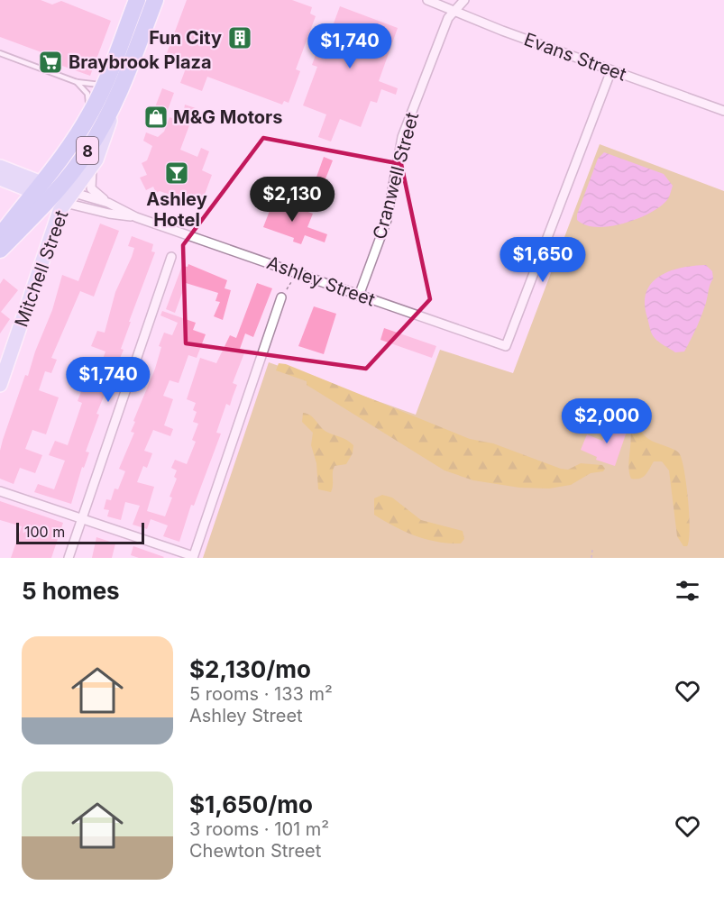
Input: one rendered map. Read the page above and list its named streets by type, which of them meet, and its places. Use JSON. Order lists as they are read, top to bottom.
{
  "streets": {
    "highway": ["8", "Ashley Street"],
    "main road": ["Mitchell Street"],
    "street": ["Evans Street", "Cranwell Street"]
  },
  "crossings": [
    ["Evans Street", "Cranwell Street"],
    ["Evans Street", "Ashley Street"],
    ["8", "Mitchell Street"],
    ["8", "Ashley Street"],
    ["Cranwell Street", "Ashley Street"],
    ["Mitchell Street", "Ashley Street"]
  ],
  "places": {
    "building": ["Fun City"],
    "supermarket": ["Braybrook Plaza"],
    "shop": ["M&G Motors"],
    "bar": ["Ashley Hotel"]
  },
  "scale_bar": "100 m",
  "page": {
    "price": [
      "$1,740",
      "$2,130",
      "$1,650",
      "$1,740",
      "$2,000"
    ],
    "scale": "100 m",
    "heading": "5 homes",
    "list": [
      {
        "name": "$2,130/mo",
        "note": "5 rooms · 133 m² · Ashley Street"
      },
      {
        "name": "$1,650/mo",
        "note": "3 rooms · 101 m² · Chewton Street"
      }
    ]
  }
}
